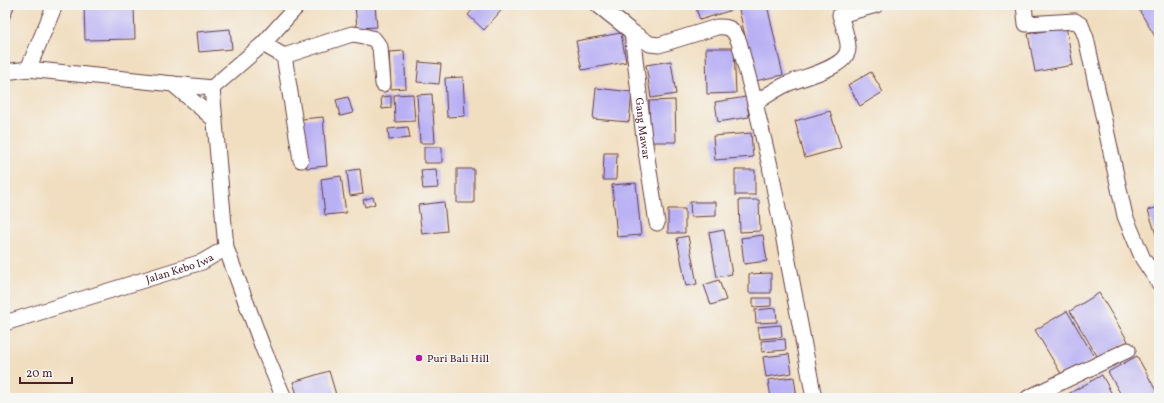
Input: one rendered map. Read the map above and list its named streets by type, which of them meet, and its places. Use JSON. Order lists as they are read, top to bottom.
{
  "streets": {
    "street": ["Gang Mawar", "Jalan Kebo Iwa"]
  },
  "places": ["Puri Bali Hill"],
  "scale_bar": "20 m"
}
